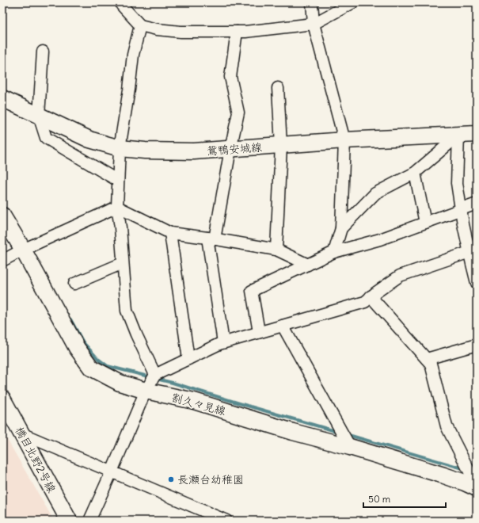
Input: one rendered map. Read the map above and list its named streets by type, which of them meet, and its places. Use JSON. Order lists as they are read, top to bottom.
{
  "streets": {
    "street": ["鴛鴨安城線", "割久々見線", "橋目北野2号線"]
  },
  "places": ["長瀬台幼稚園"],
  "scale_bar": "50 m"
}
